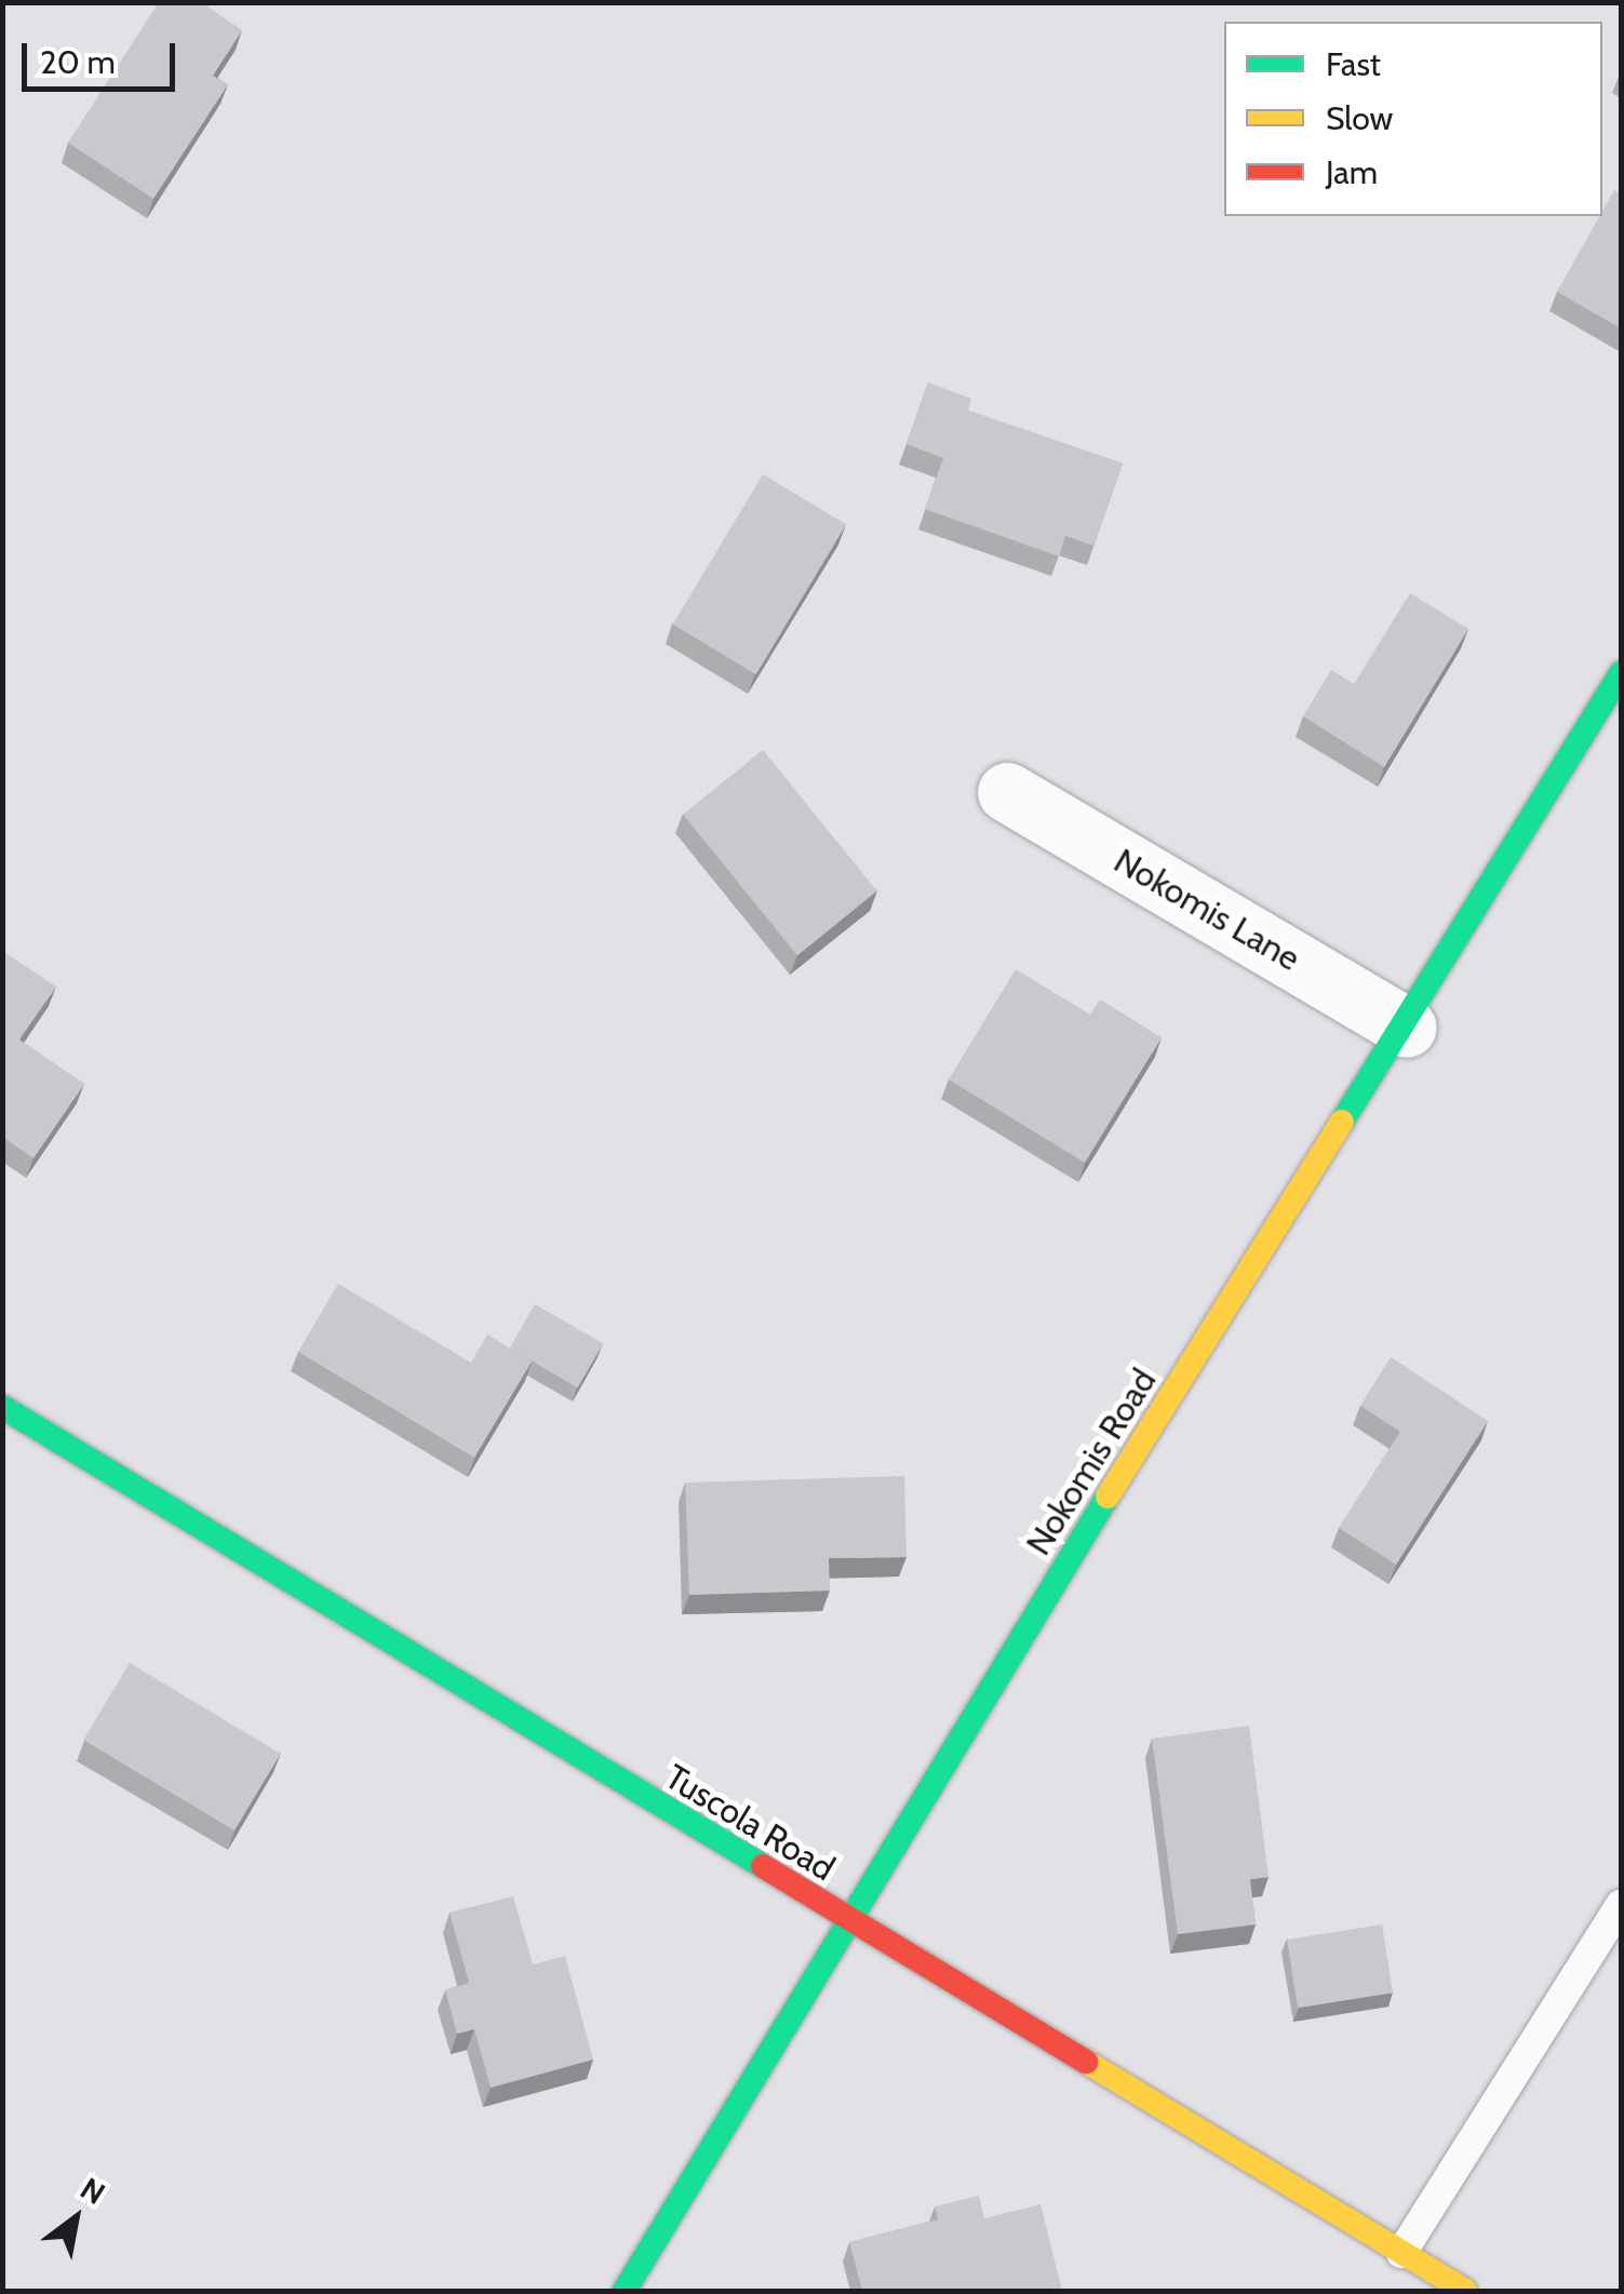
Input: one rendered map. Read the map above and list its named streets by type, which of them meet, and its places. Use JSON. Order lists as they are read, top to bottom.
{
  "streets": {
    "street": ["Nokomis Lane", "Nokomis Road", "Tuscola Road"]
  },
  "crossings": [
    ["Nokomis Lane", "Nokomis Road"],
    ["Nokomis Road", "Tuscola Road"]
  ],
  "legend": ["Fast", "Slow", "Jam"],
  "scale_bar": "20 m",
  "north": "top right"
}
